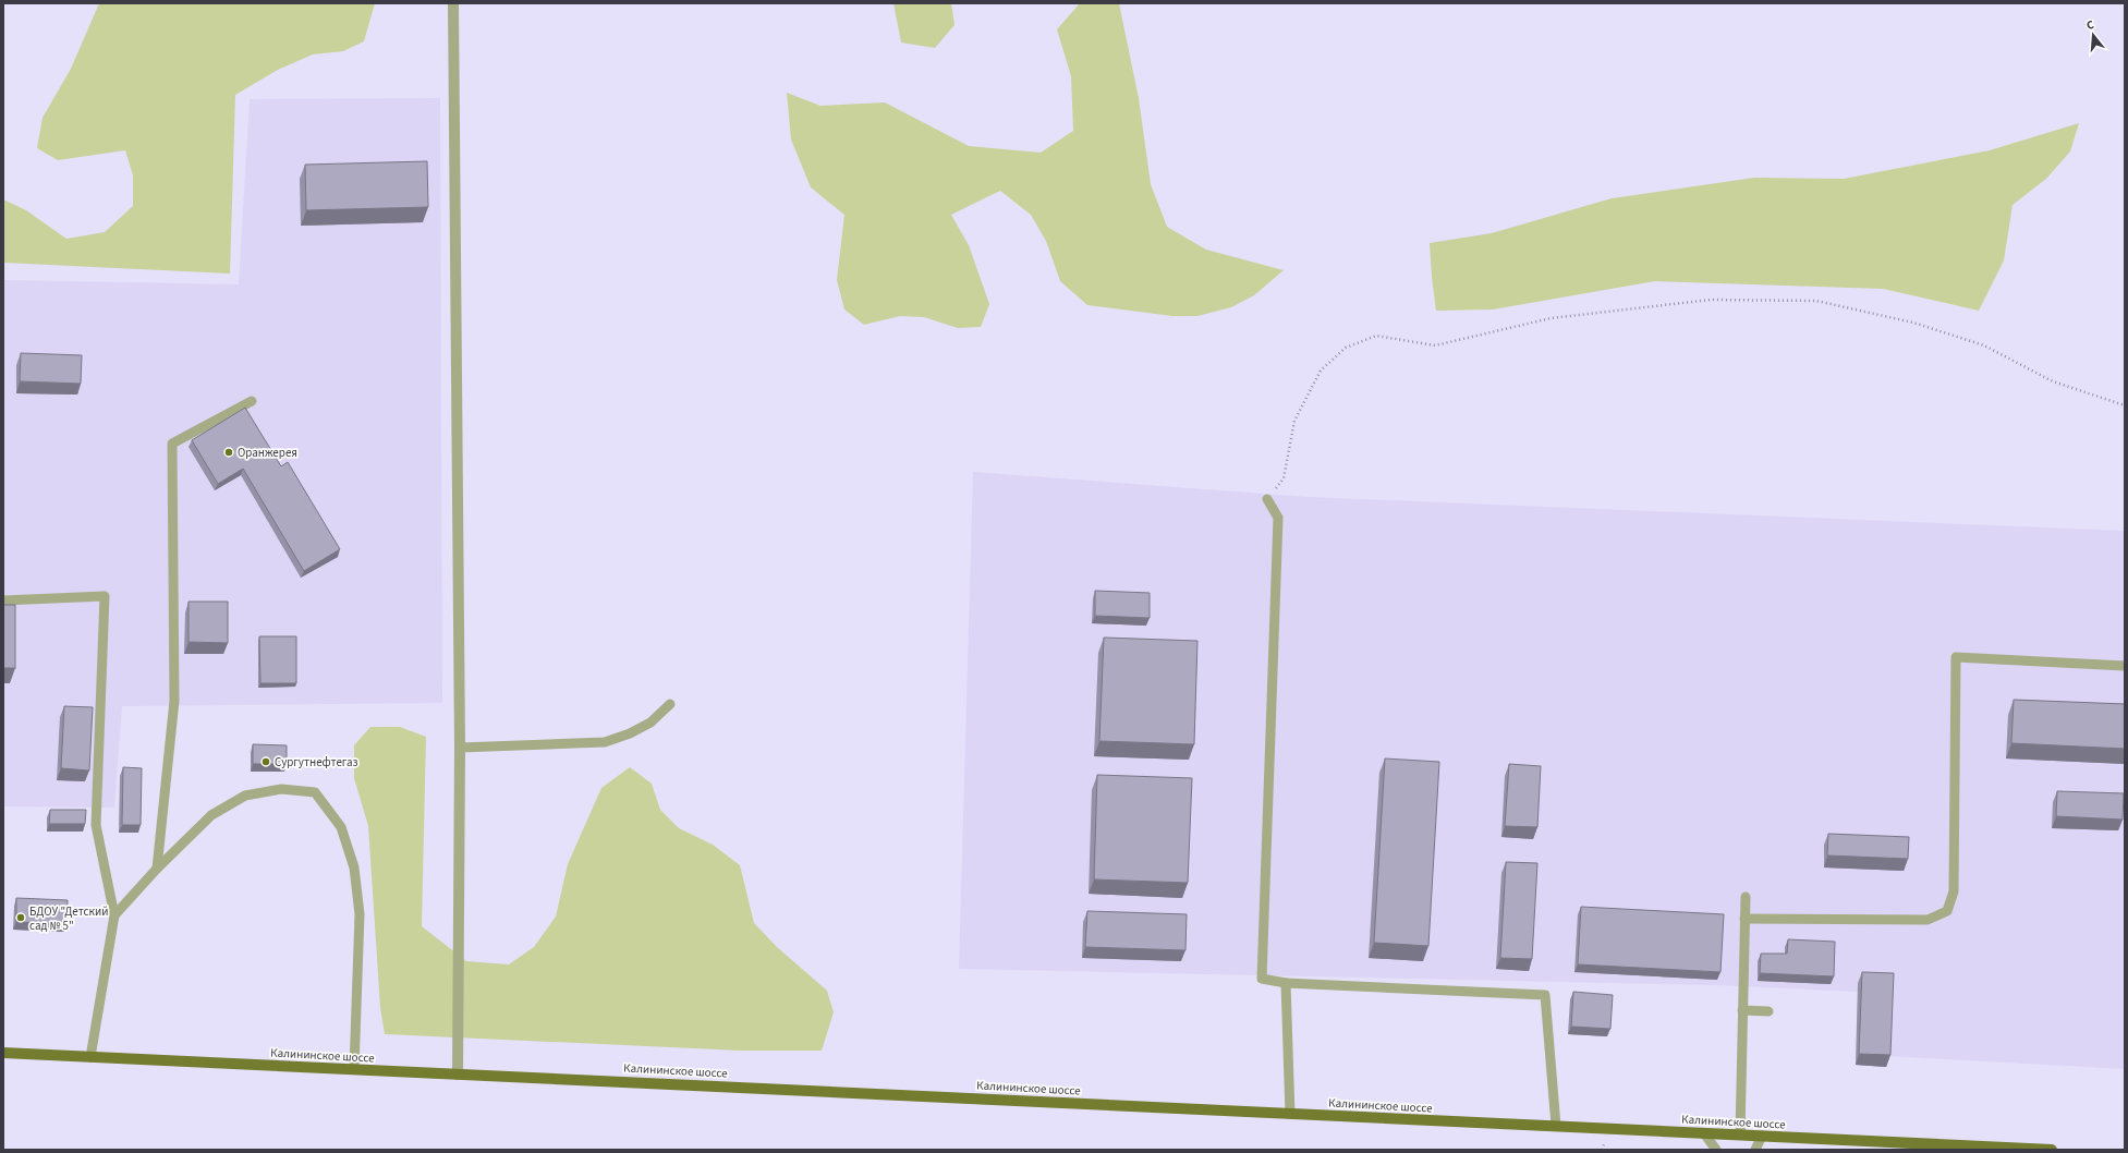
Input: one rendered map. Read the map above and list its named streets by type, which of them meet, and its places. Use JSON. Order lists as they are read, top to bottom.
{
  "streets": {
    "main road": ["Калининское шоссе"]
  },
  "places": ["Оранжерея", "Сургутнефтегаз", "БДОУ \"Детский сад № 5\""],
  "north": "top"
}
